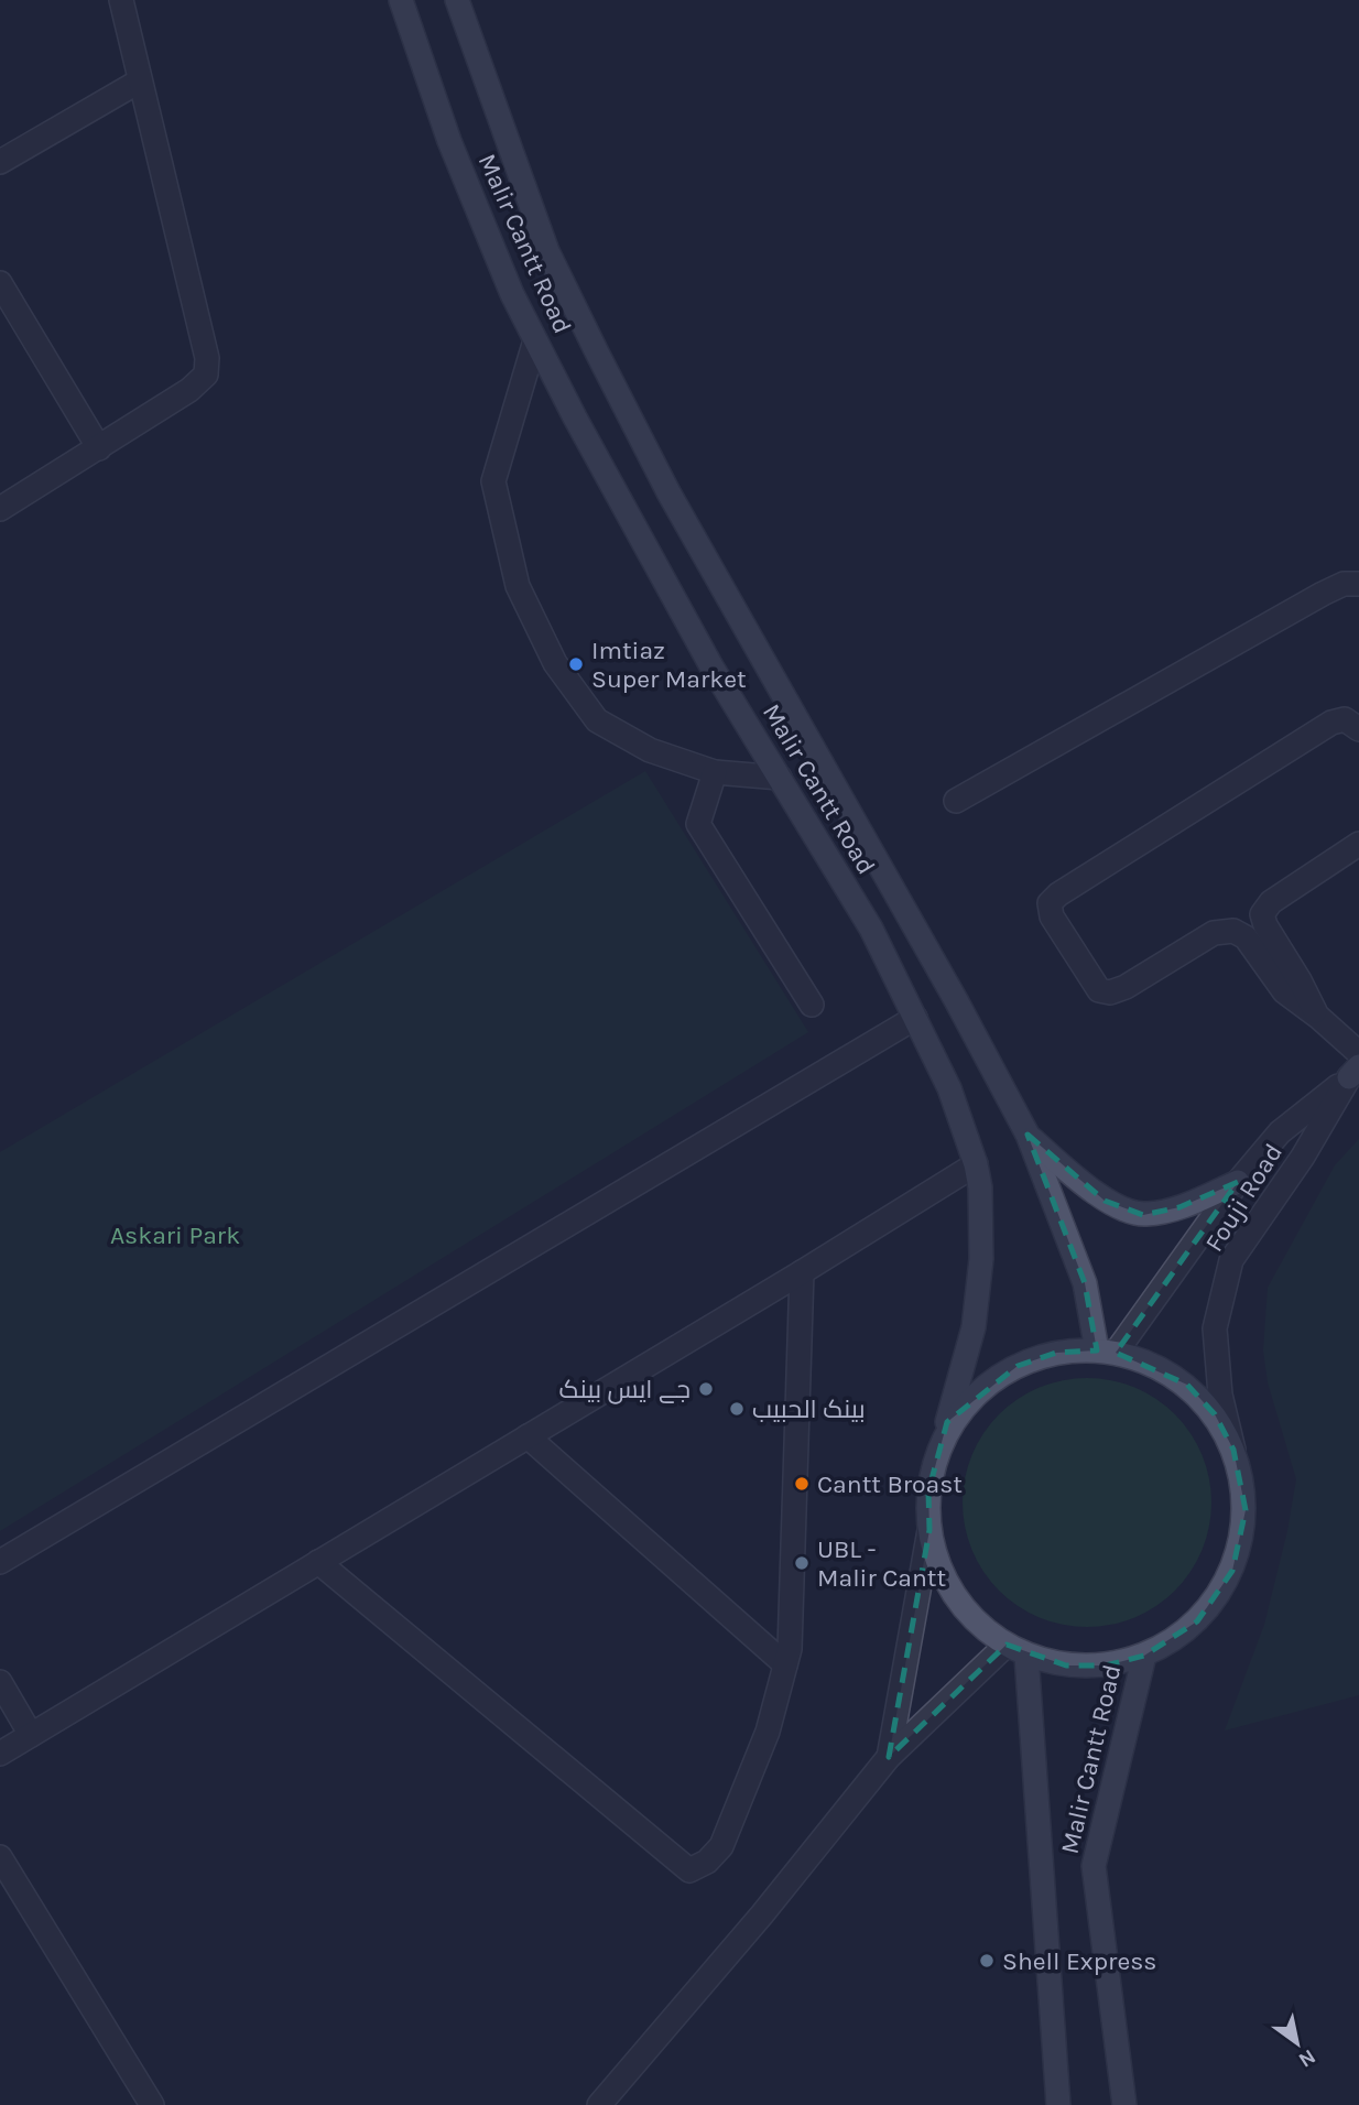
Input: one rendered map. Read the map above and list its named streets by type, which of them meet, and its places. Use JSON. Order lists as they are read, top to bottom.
{
  "streets": {
    "main road": ["Malir Cantt Road"],
    "street": ["Fouji Road"]
  },
  "crossings": [
    ["Malir Cantt Road", "Fouji Road"]
  ],
  "parks": ["Askari Park"],
  "places": [
    "Imtiaz Super Market",
    "جے ایس بینک",
    "بينک الحبيب",
    "Cantt Broast",
    "UBL - Malir Cantt",
    "Shell Express"
  ],
  "north": "bottom right"
}
